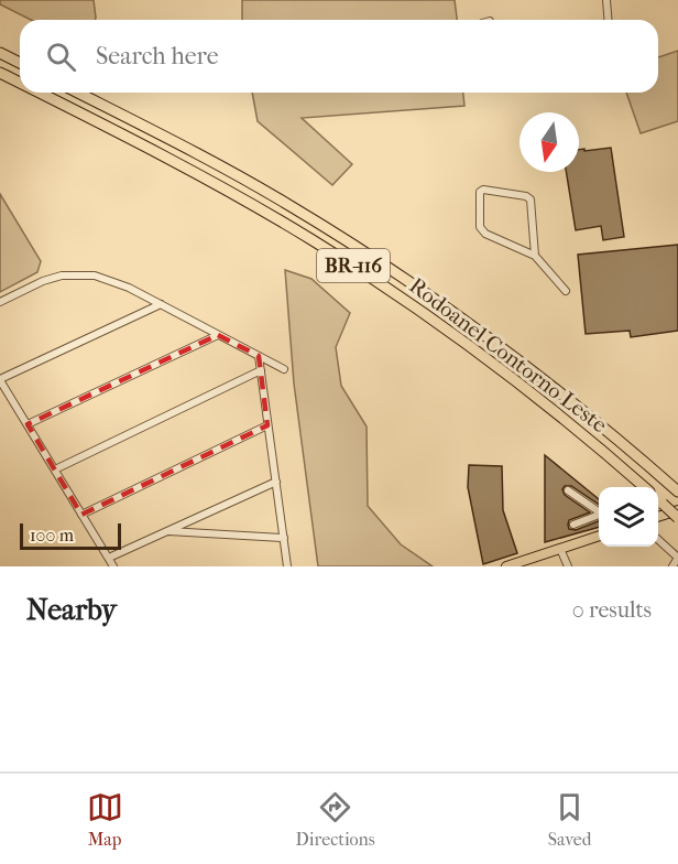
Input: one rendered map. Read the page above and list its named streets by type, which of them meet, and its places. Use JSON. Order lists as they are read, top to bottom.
{
  "streets": {
    "highway": ["BR-116", "Rodoanel Contorno Leste"]
  },
  "scale_bar": "100 m",
  "north": "bottom",
  "page": {
    "search": "Search here",
    "scale": "100 m",
    "heading": ["Nearby", "0 results"],
    "nav": ["Map", "Directions", "Saved"]
  }
}
